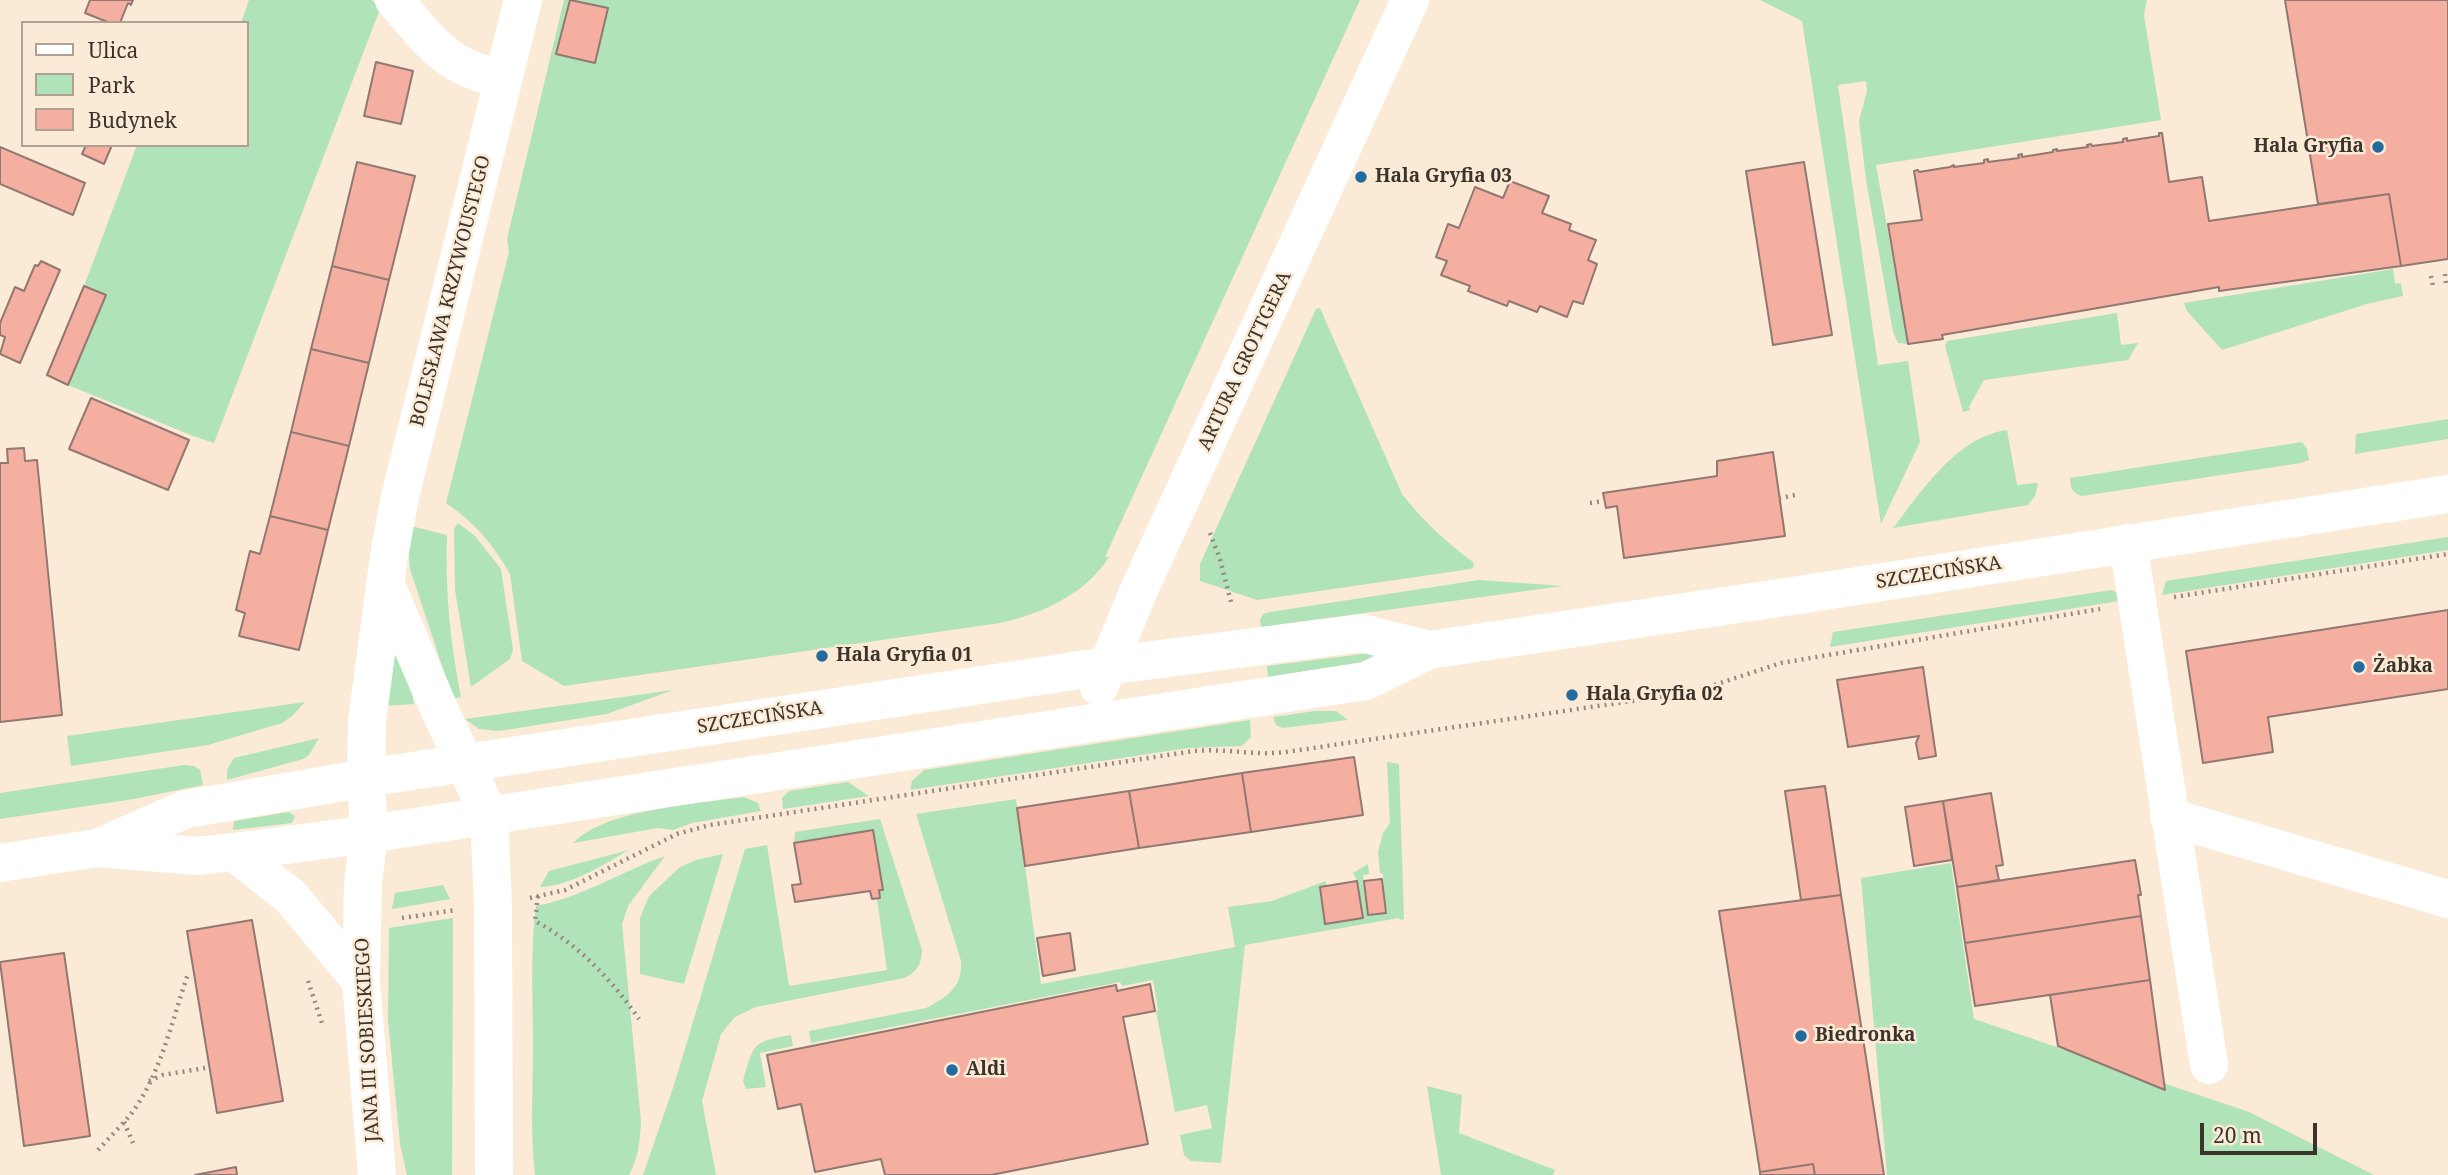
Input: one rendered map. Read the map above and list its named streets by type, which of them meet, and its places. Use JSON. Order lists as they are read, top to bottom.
{
  "streets": {
    "street": [
      "BOLESŁAWA KRZYWOUSTEGO",
      "ARTURA GROTTGERA",
      "SZCZECIŃSKA",
      "JANA III SOBIESKIEGO"
    ]
  },
  "crossings": [
    ["BOLESŁAWA KRZYWOUSTEGO", "SZCZECIŃSKA"],
    ["BOLESŁAWA KRZYWOUSTEGO", "JANA III SOBIESKIEGO"],
    ["ARTURA GROTTGERA", "SZCZECIŃSKA"],
    ["SZCZECIŃSKA", "JANA III SOBIESKIEGO"]
  ],
  "places": [
    "Hala Gryfia",
    "Hala Gryfia 03",
    "Hala Gryfia 01",
    "Żabka",
    "Hala Gryfia 02",
    "Biedronka",
    "Aldi"
  ],
  "legend": ["Ulica", "Park", "Budynek"],
  "scale_bar": "20 m"
}
